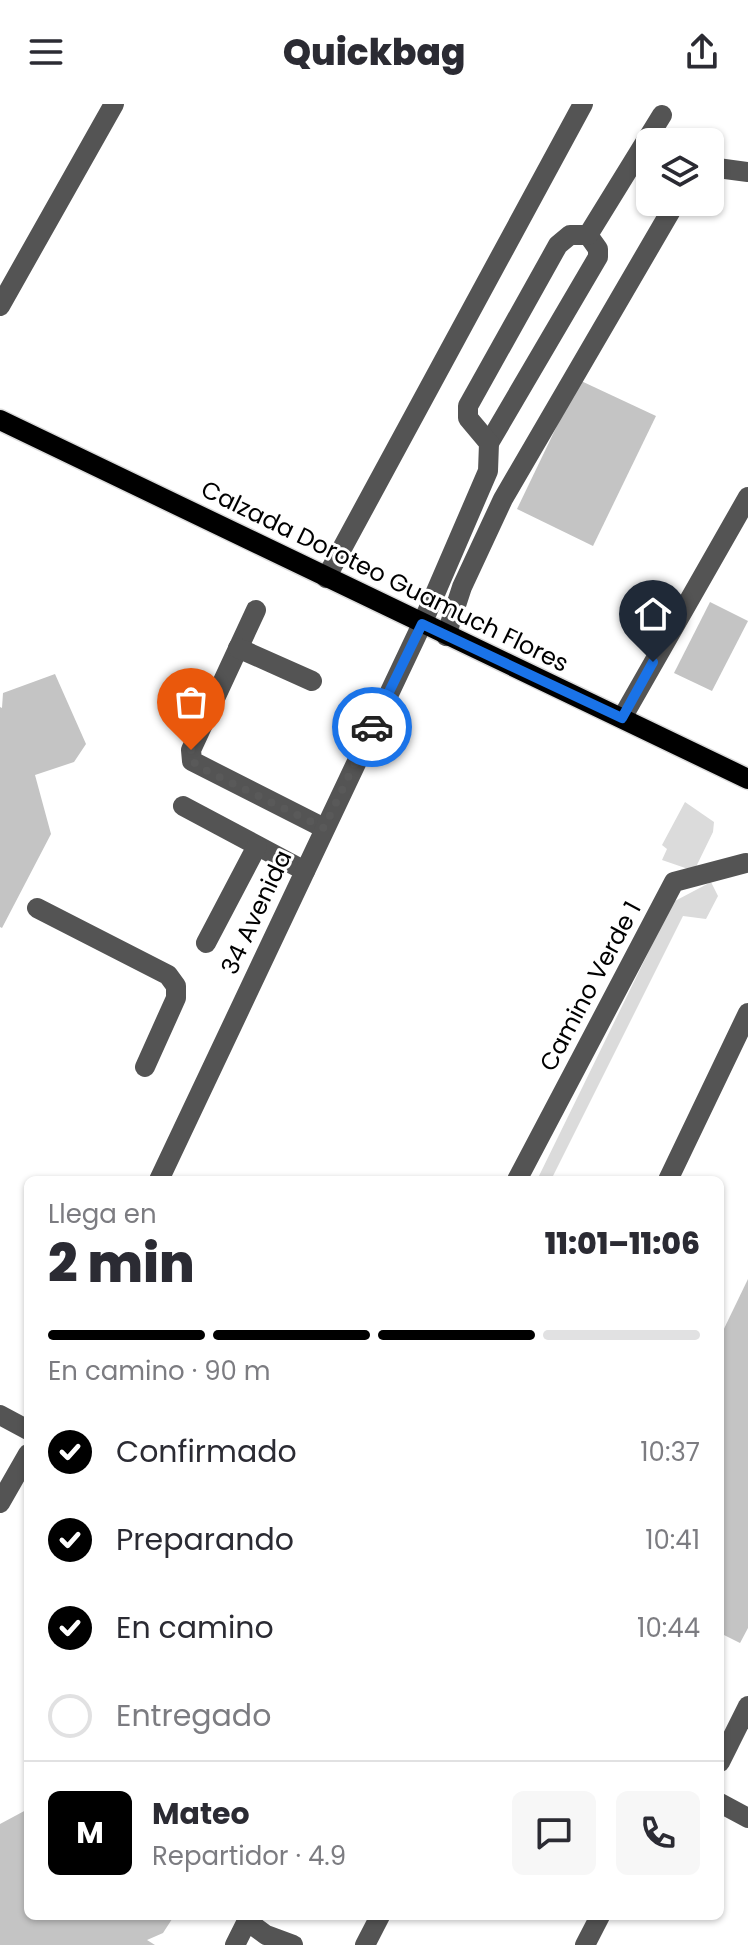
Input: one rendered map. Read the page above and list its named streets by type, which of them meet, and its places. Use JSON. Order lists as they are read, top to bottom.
{
  "streets": {
    "main road": ["Calzada Doroteo Guamuch Flores"],
    "street": ["34 Avenida", "Camino Verde 1"]
  },
  "crossings": [
    ["Calzada Doroteo Guamuch Flores", "34 Avenida"]
  ],
  "page": {
    "header": "Quickbag",
    "heading": ["2 min", "Llega en", "11:01–11:06"],
    "panel": ["Mateo", "Repartidor · 4.9"],
    "bar": "En camino · 90 m",
    "list": [
      ["Confirmado", "10:37"],
      ["Preparando", "10:41"],
      ["En camino", "10:44"],
      "Entregado"
    ],
    "round": "M"
  }
}
